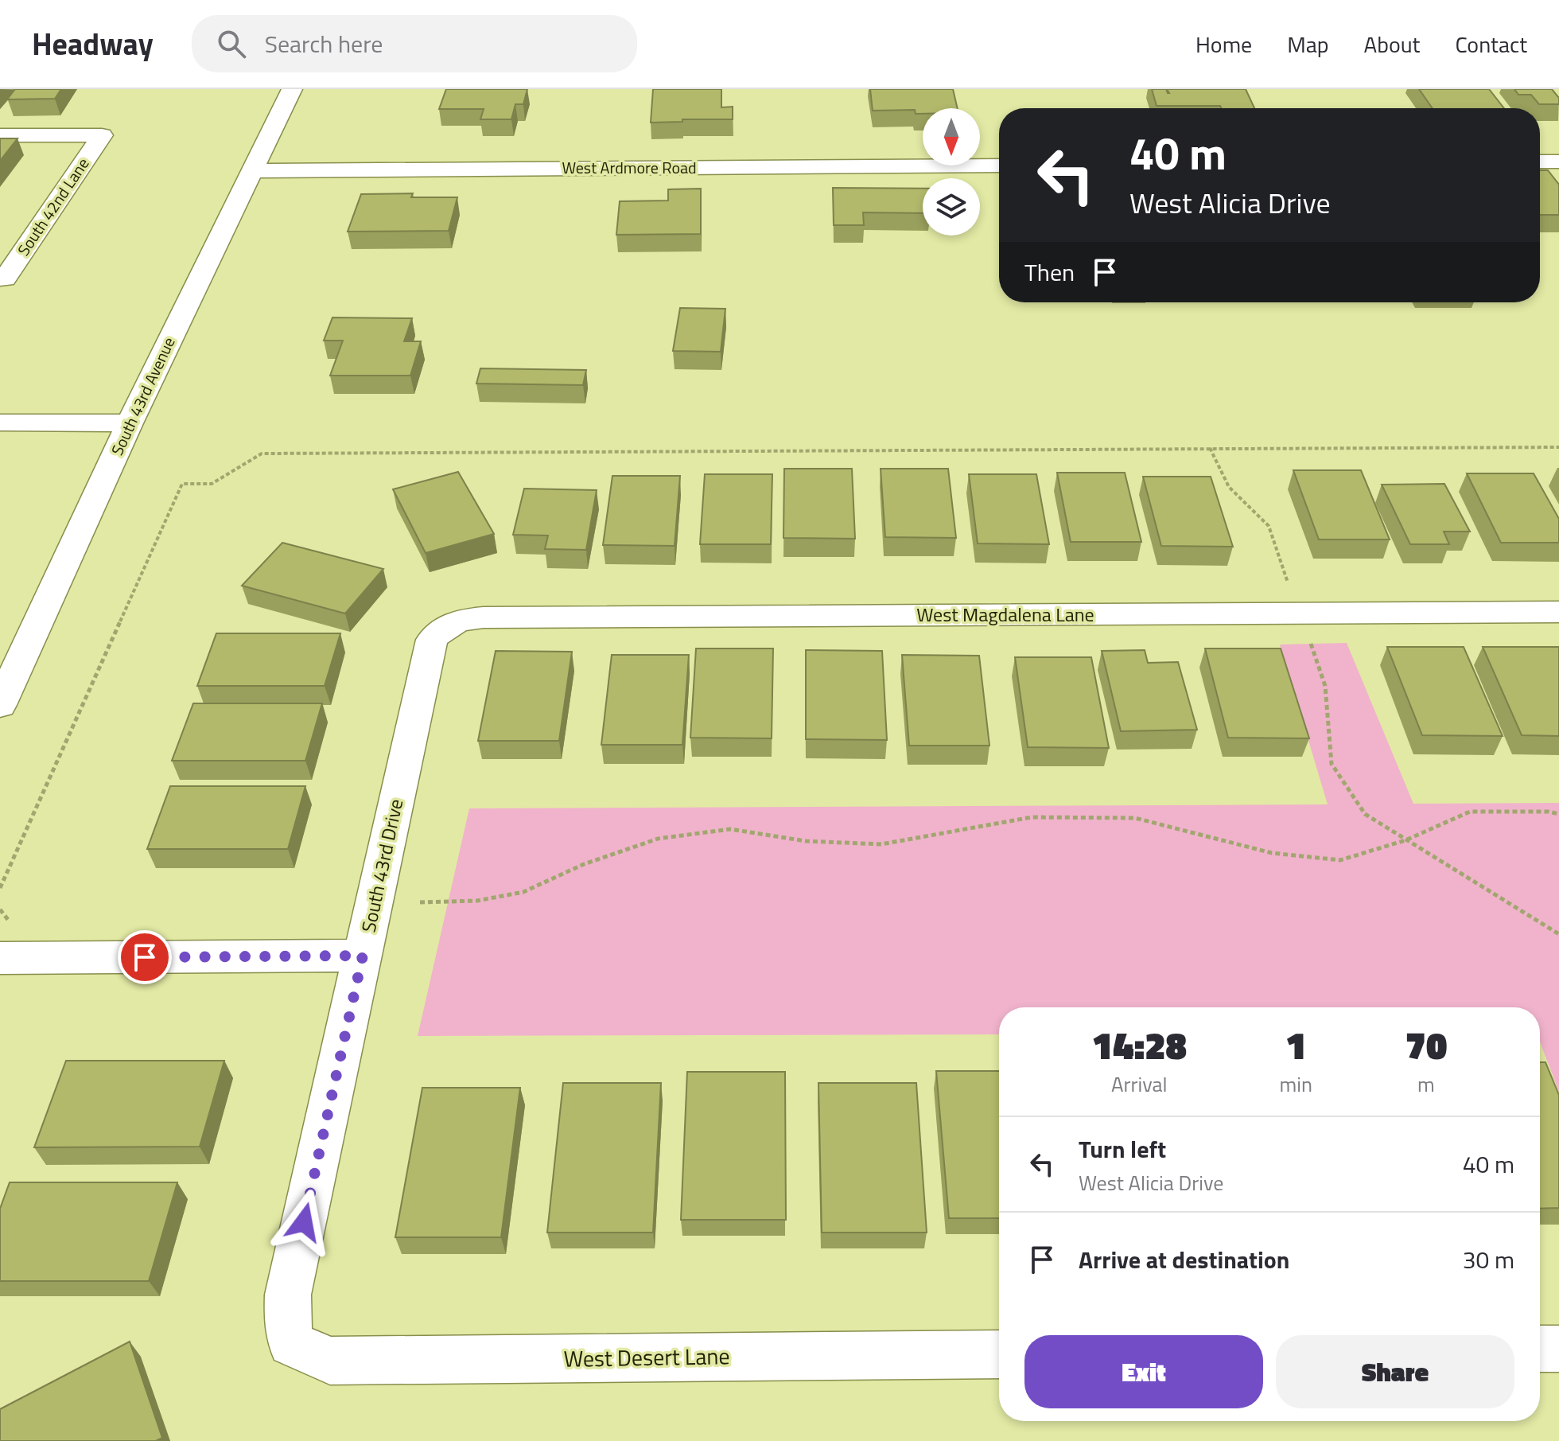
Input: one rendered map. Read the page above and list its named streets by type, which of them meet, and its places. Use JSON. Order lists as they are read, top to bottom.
{
  "streets": {
    "street": [
      "West Ardmore Road",
      "South 42nd Lane",
      "South 43rd Avenue",
      "West Magdalena Lane",
      "South 43rd Drive",
      "West Desert Lane"
    ]
  },
  "crossings": [
    ["West Ardmore Road", "South 43rd Avenue"],
    ["West Magdalena Lane", "South 43rd Drive"],
    ["South 43rd Drive", "West Desert Lane"]
  ],
  "north": "bottom",
  "page": {
    "header": "Headway",
    "search": "Search here",
    "nav": [
      "Home",
      "Map",
      "About",
      "Contact"
    ],
    "turn": ["40 m", "West Alicia Drive"],
    "then": "Then",
    "eta": [
      "14:28",
      "Arrival",
      "1",
      "min",
      "70",
      "m"
    ],
    "list": [
      {
        "name": "Turn left",
        "note": "West Alicia Drive",
        "value": "40 m"
      },
      {
        "name": "Arrive at destination",
        "value": "30 m"
      }
    ],
    "buttons": ["Exit", "Share"]
  }
}
